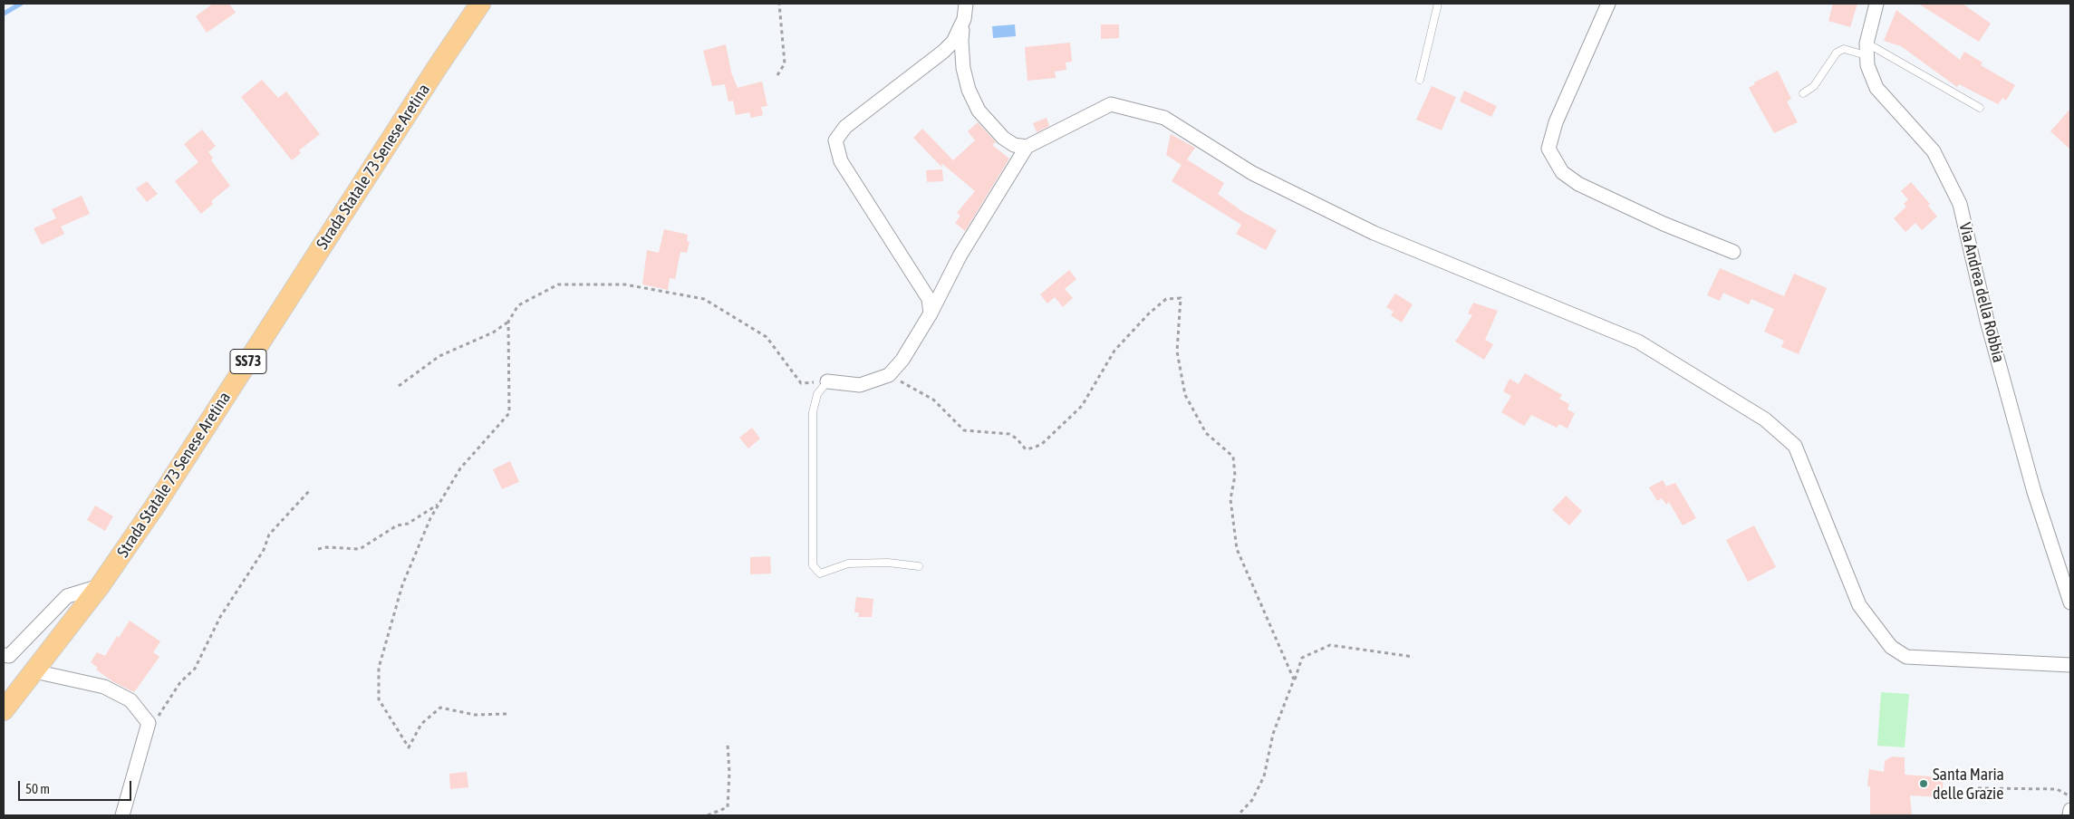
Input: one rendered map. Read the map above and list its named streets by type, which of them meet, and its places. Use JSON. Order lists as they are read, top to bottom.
{
  "streets": {
    "main road": ["Strada Statale 73 Senese Aretina", "SS73"],
    "street": ["Via Andrea della Robbia"]
  },
  "places": ["Santa Maria delle Grazie"],
  "scale_bar": "50 m"
}
